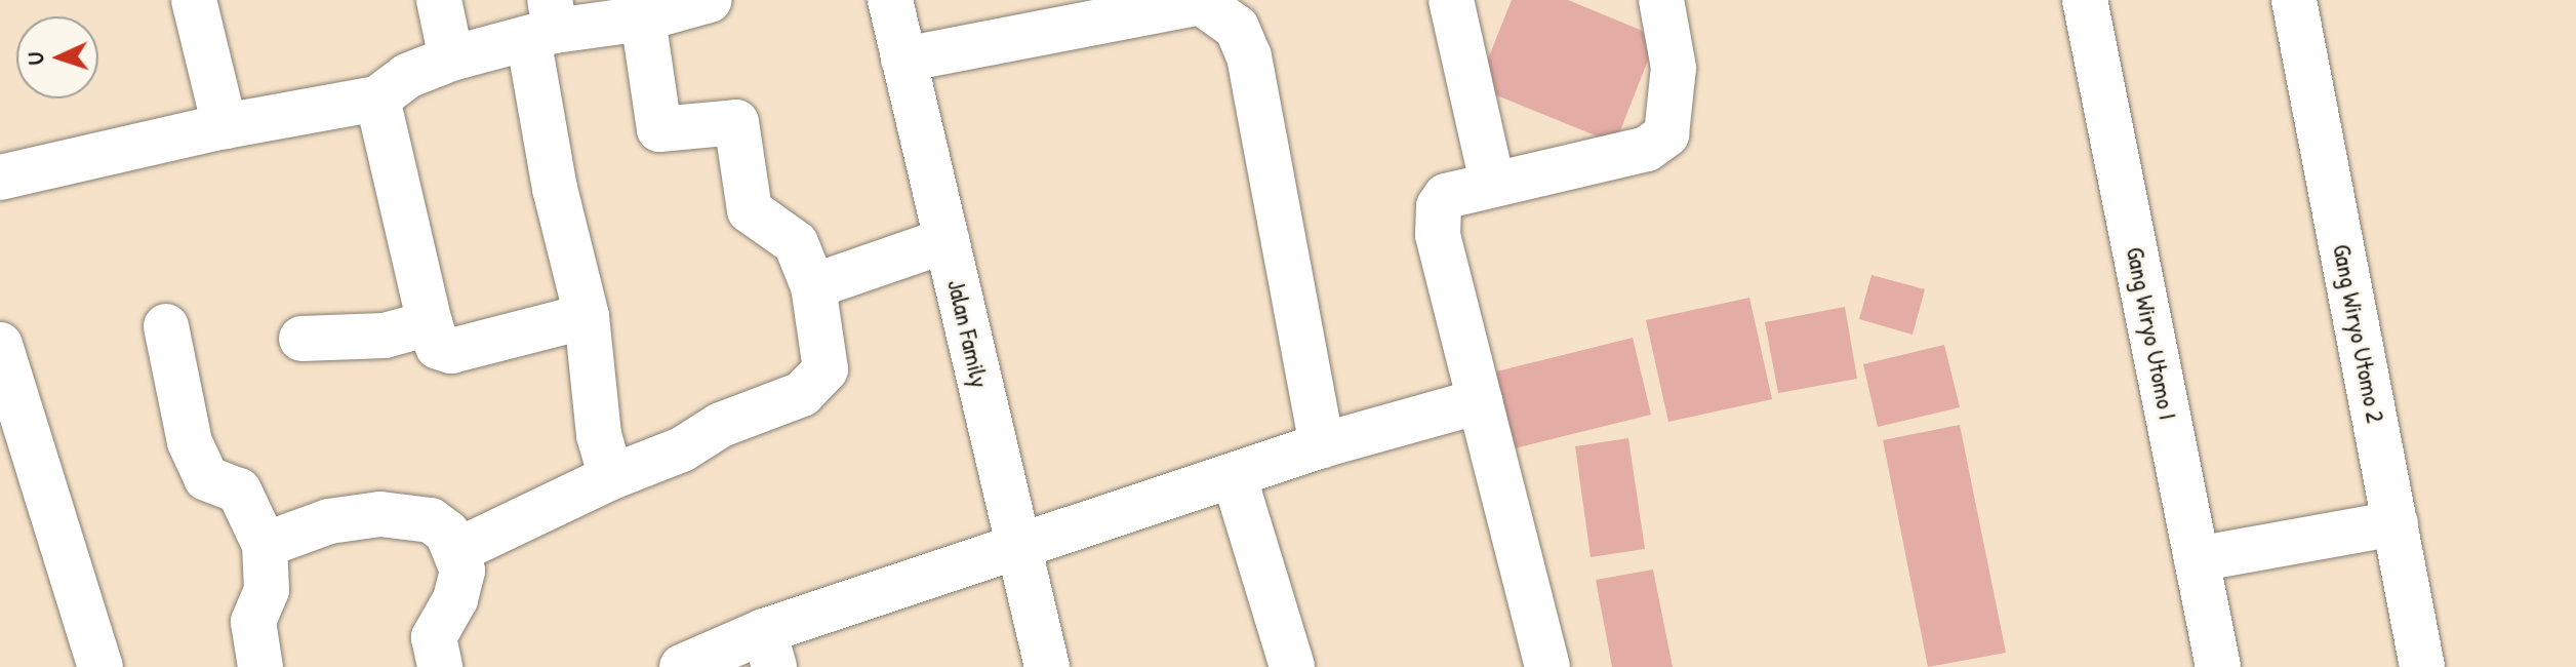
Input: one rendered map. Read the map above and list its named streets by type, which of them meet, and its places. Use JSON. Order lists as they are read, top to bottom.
{
  "streets": {
    "street": ["Jalan Family", "Gang Wiryo Utomo I", "Gang Wiryo Utomo 2"]
  },
  "north": "left"
}
